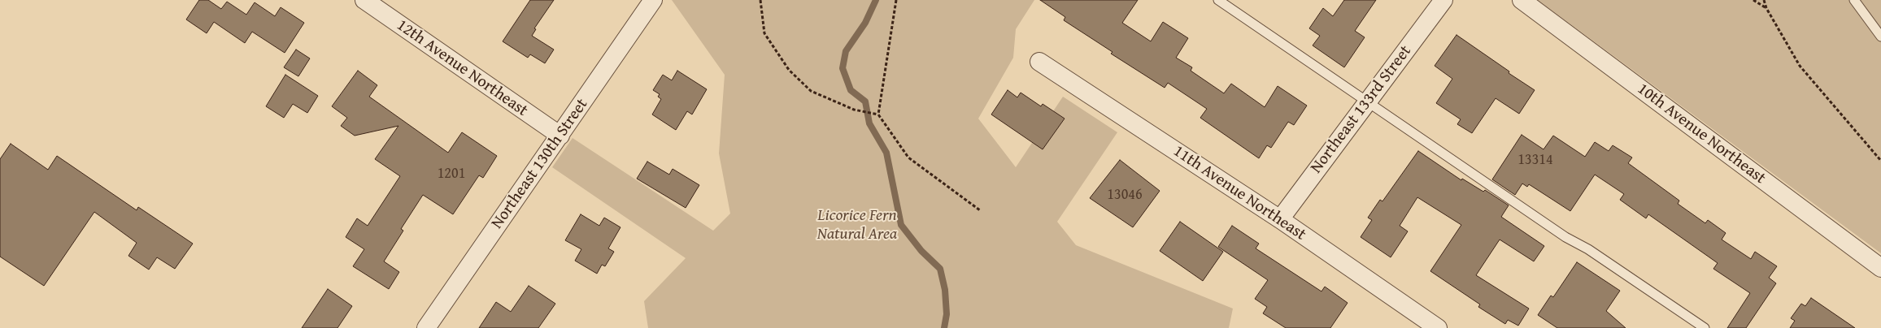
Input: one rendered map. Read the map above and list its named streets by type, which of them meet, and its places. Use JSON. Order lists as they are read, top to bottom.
{
  "streets": {
    "street": [
      "12th Avenue Northeast",
      "Northeast 133rd Street",
      "10th Avenue Northeast",
      "Northeast 130th Street",
      "11th Avenue Northeast"
    ]
  },
  "crossings": [
    ["12th Avenue Northeast", "Northeast 130th Street"],
    ["Northeast 133rd Street", "11th Avenue Northeast"]
  ],
  "parks": ["Licorice Fern Natural Area"],
  "house_numbers": ["13314", "1201", "13046"]
}
